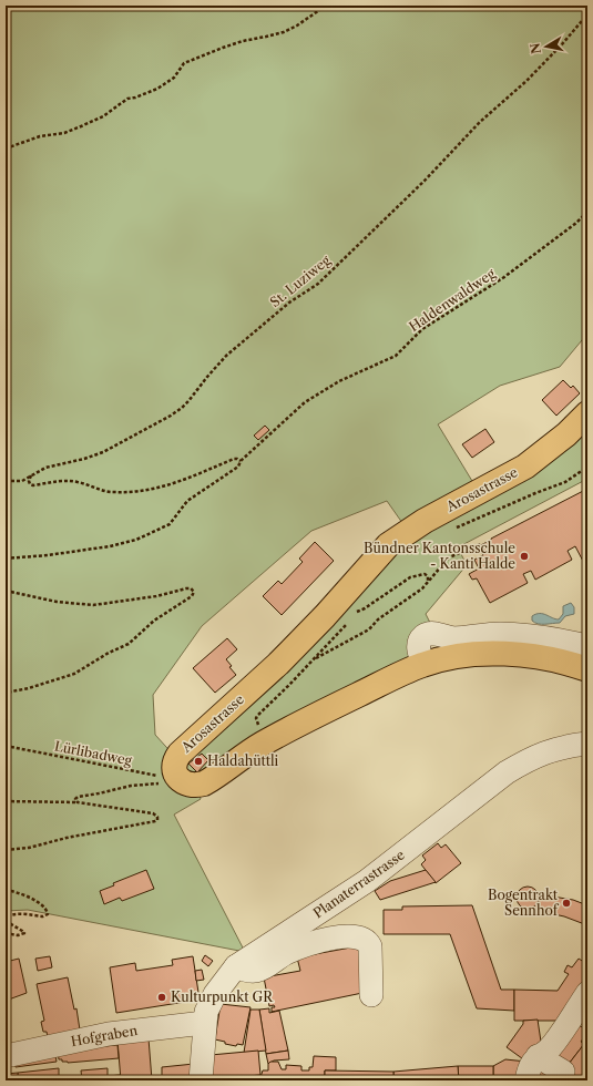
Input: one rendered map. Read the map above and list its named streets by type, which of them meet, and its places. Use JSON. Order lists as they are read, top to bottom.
{
  "streets": {
    "main road": ["Arosastrasse"],
    "street": ["Planaterrastrasse", "Hofgraben"],
    "path": ["St. Luziweg", "Haldenwaldweg", "Lürlibadweg"]
  },
  "crossings": [
    ["Arosastrasse", "Lürlibadweg"],
    ["Planaterrastrasse", "Hofgraben"]
  ],
  "places": [
    "Bündner Kantonsschule - Kanti Halde",
    "Haldahüttli",
    "Bogentrakt Sennhof",
    "Kulturpunkt GR"
  ],
  "north": "left"
}
